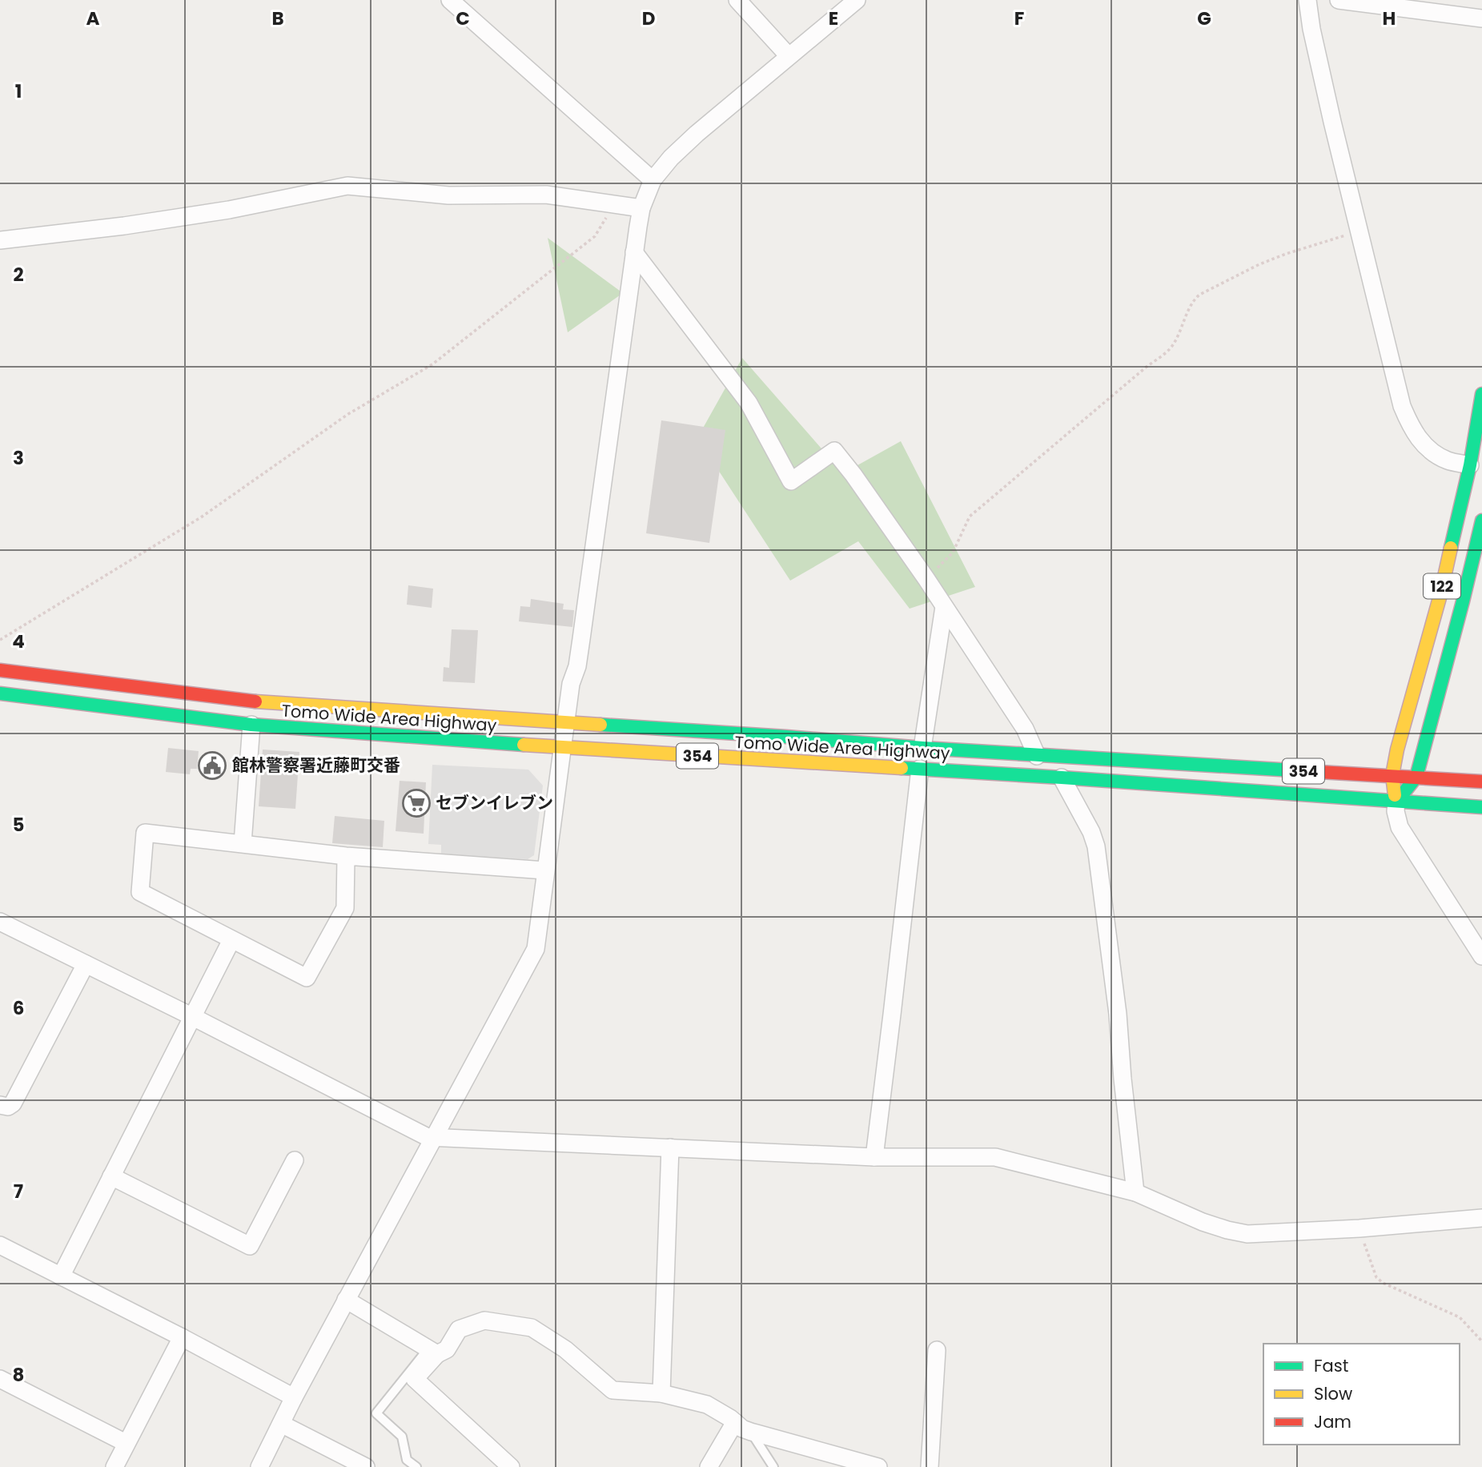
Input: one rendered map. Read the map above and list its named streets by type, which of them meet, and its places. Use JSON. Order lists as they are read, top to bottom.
{
  "streets": {
    "highway": ["122", "Tomo Wide Area Highway", "354"]
  },
  "crossings": [
    ["122", "Tomo Wide Area Highway"]
  ],
  "places": {
    "public building": ["館林警察署近藤町交番"],
    "supermarket": ["セブンイレブン"]
  },
  "legend": ["Fast", "Slow", "Jam"],
  "grid": {
    "columns": [
      "A",
      "B",
      "C",
      "D",
      "E",
      "F",
      "G",
      "H"
    ],
    "rows": [
      "1",
      "2",
      "3",
      "4",
      "5",
      "6",
      "7",
      "8"
    ]
  }
}
